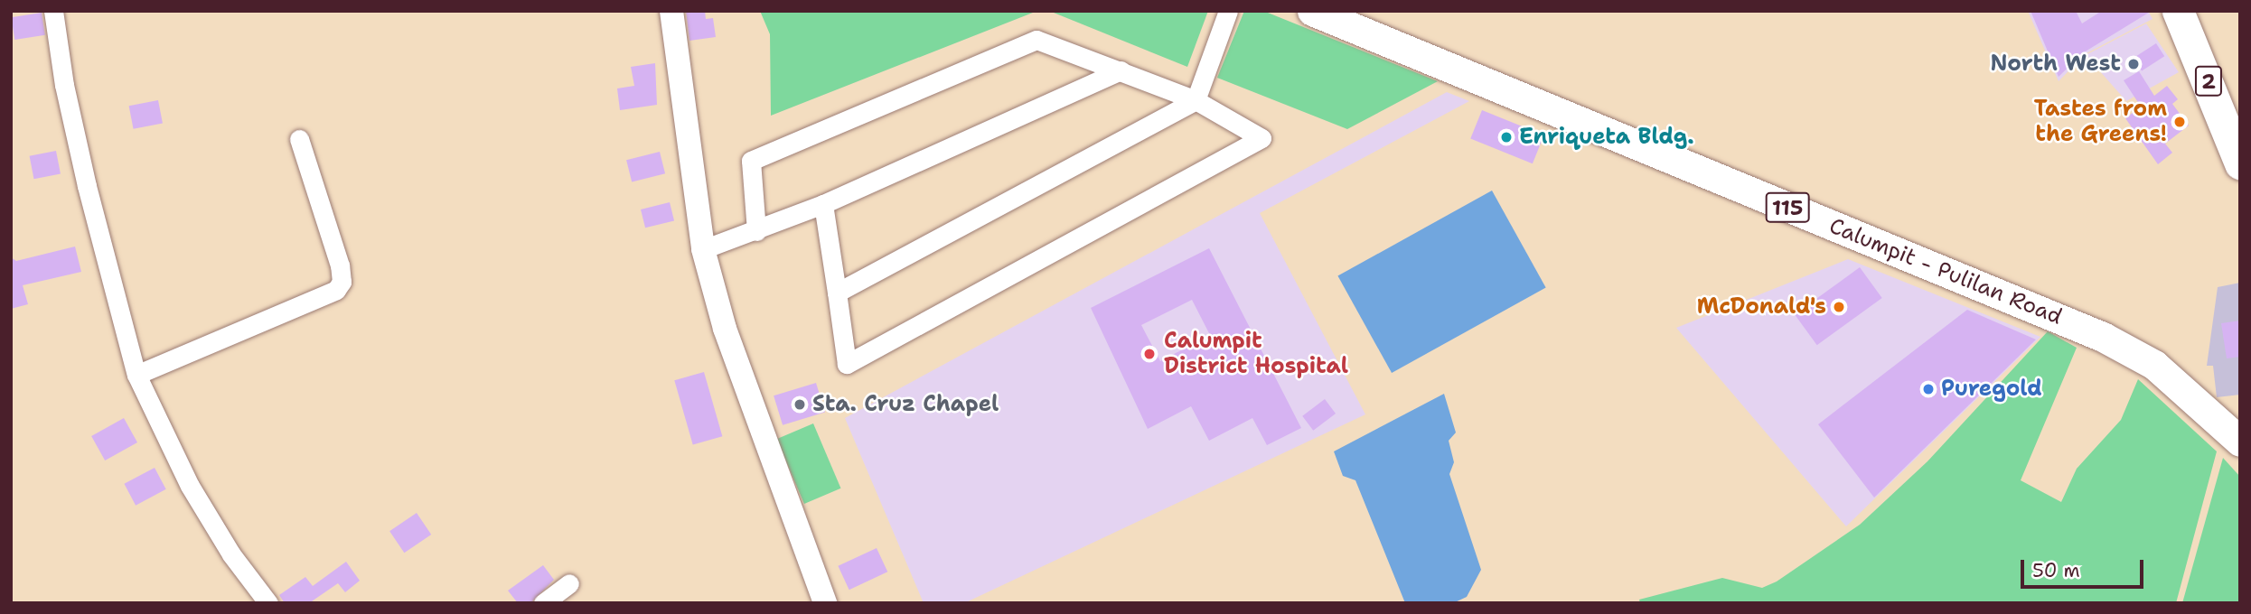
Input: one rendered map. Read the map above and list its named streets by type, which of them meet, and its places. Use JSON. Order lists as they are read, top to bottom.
{
  "streets": {
    "highway": ["2"],
    "main road": ["115", "Calumpit - Pulilan Road"]
  },
  "places": [
    "North West",
    "Tastes from the Greens!",
    "Enriqueta Bldg.",
    "McDonald's",
    "Calumpit District Hospital",
    "Puregold",
    "Sta. Cruz Chapel"
  ],
  "scale_bar": "50 m"
}
